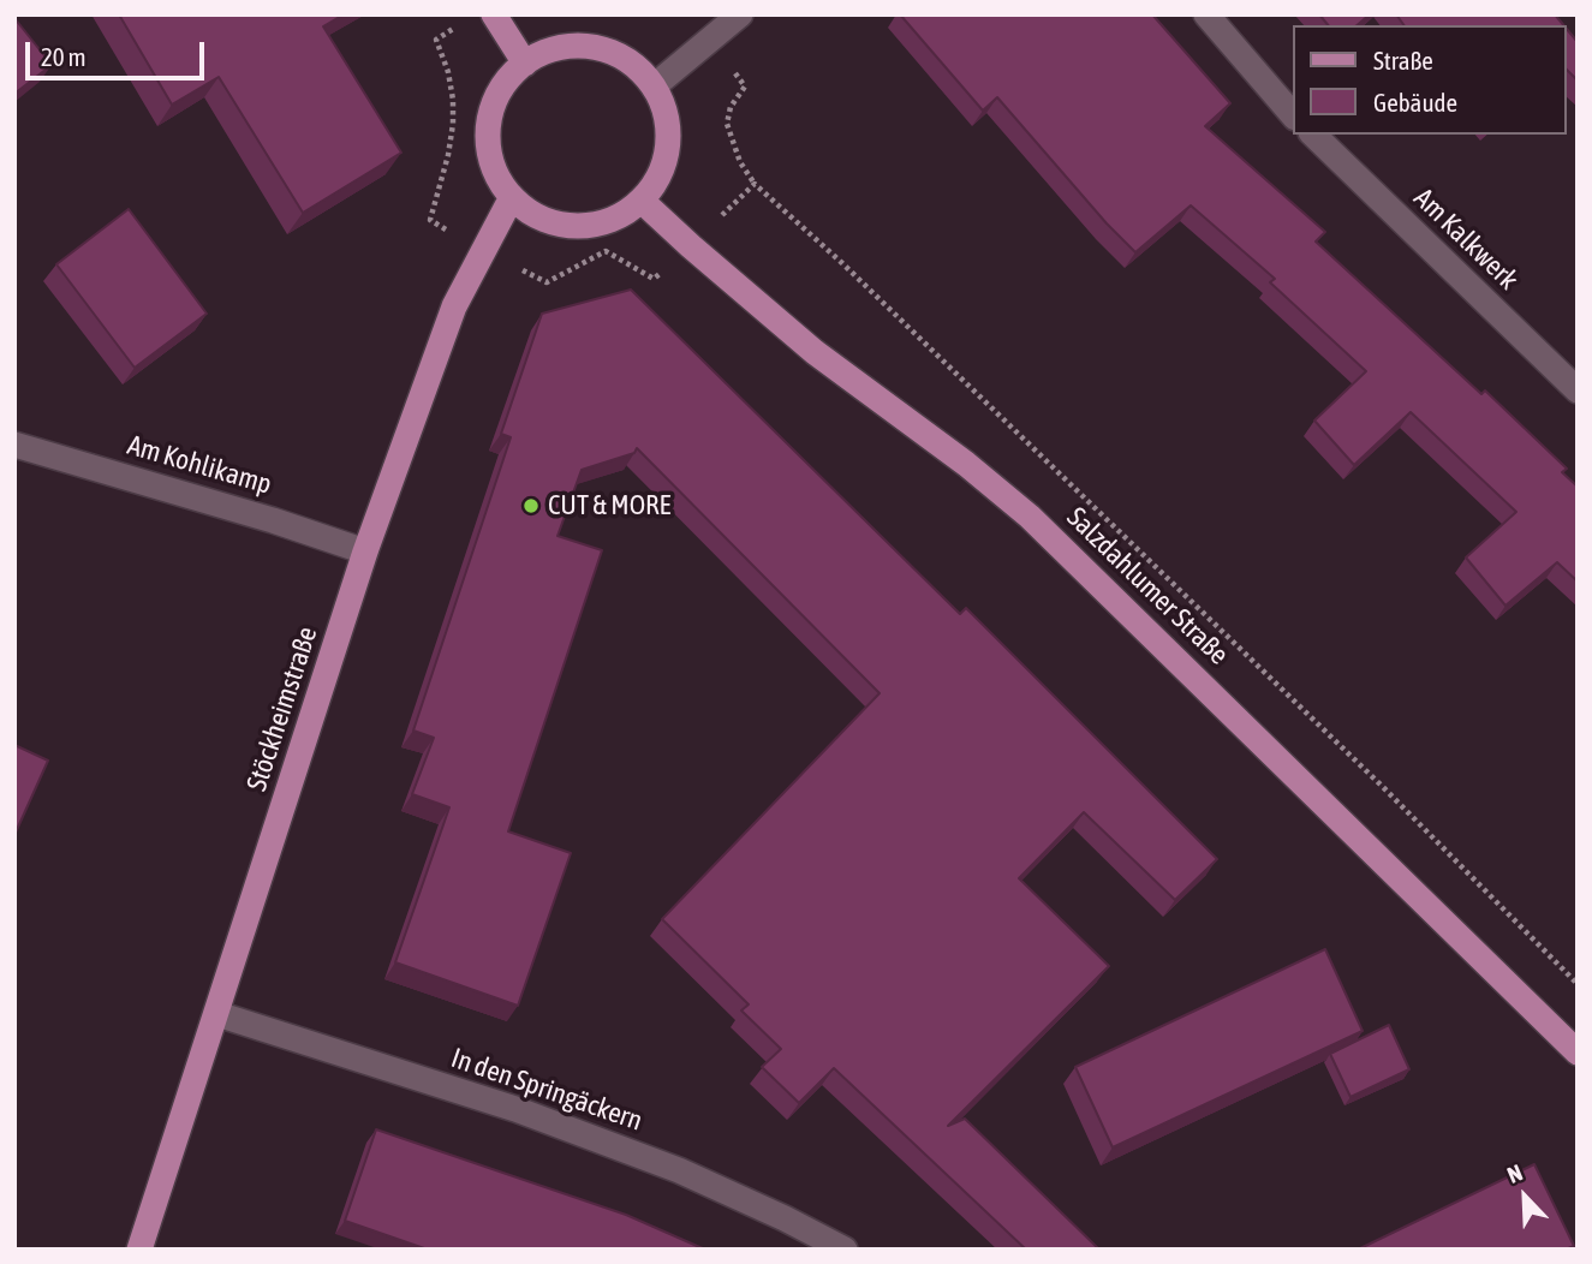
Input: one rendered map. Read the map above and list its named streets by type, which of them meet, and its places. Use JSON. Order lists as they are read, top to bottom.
{
  "streets": {
    "main road": ["Salzdahlumer Straße", "Stöckheimstraße"],
    "street": ["Am Kalkwerk", "Am Kohlikamp", "In den Springäckern"]
  },
  "crossings": [
    ["Am Kohlikamp", "Stöckheimstraße"],
    ["Salzdahlumer Straße", "Stöckheimstraße"],
    ["Stöckheimstraße", "In den Springäckern"]
  ],
  "places": ["CUT & MORE"],
  "legend": ["Straße", "Gebäude"],
  "scale_bar": "20 m",
  "north": "top left"
}
